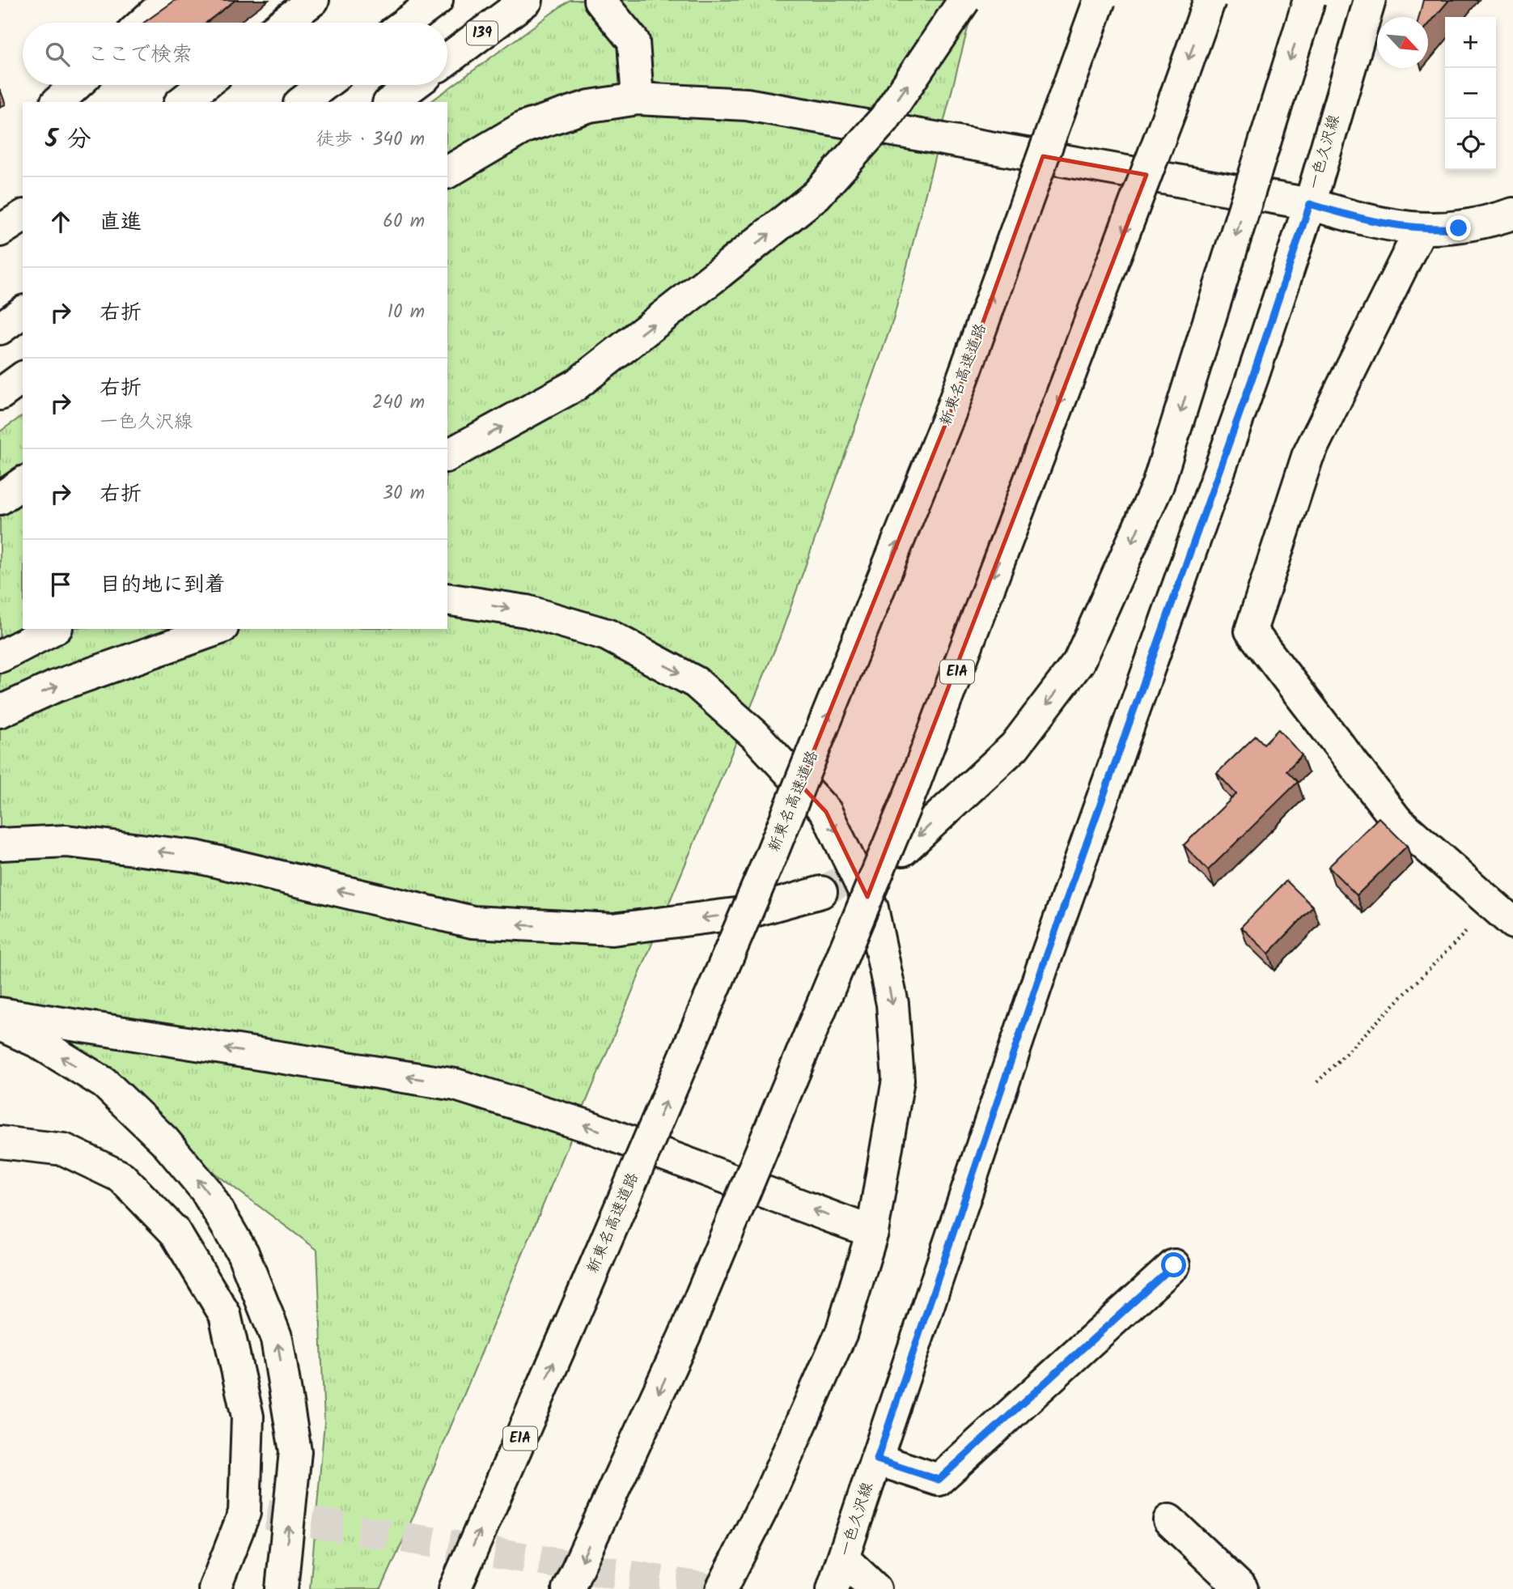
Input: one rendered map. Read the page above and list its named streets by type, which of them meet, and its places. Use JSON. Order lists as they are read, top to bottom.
{
  "streets": {
    "main road": [
      "139",
      "一色久沢線",
      "新東名高速道路",
      "E1A"
    ]
  },
  "north": "bottom right",
  "page": {
    "map_buttons": ["+", "−"],
    "search": "ここで検索",
    "heading": ["5 分", "徒歩 · 340 m"],
    "list": [
      ["直進", "60 m"],
      ["右折", "10 m"],
      ["右折", "一色久沢線", "240 m"],
      ["右折", "30 m"],
      "目的地に到着"
    ]
  }
}
